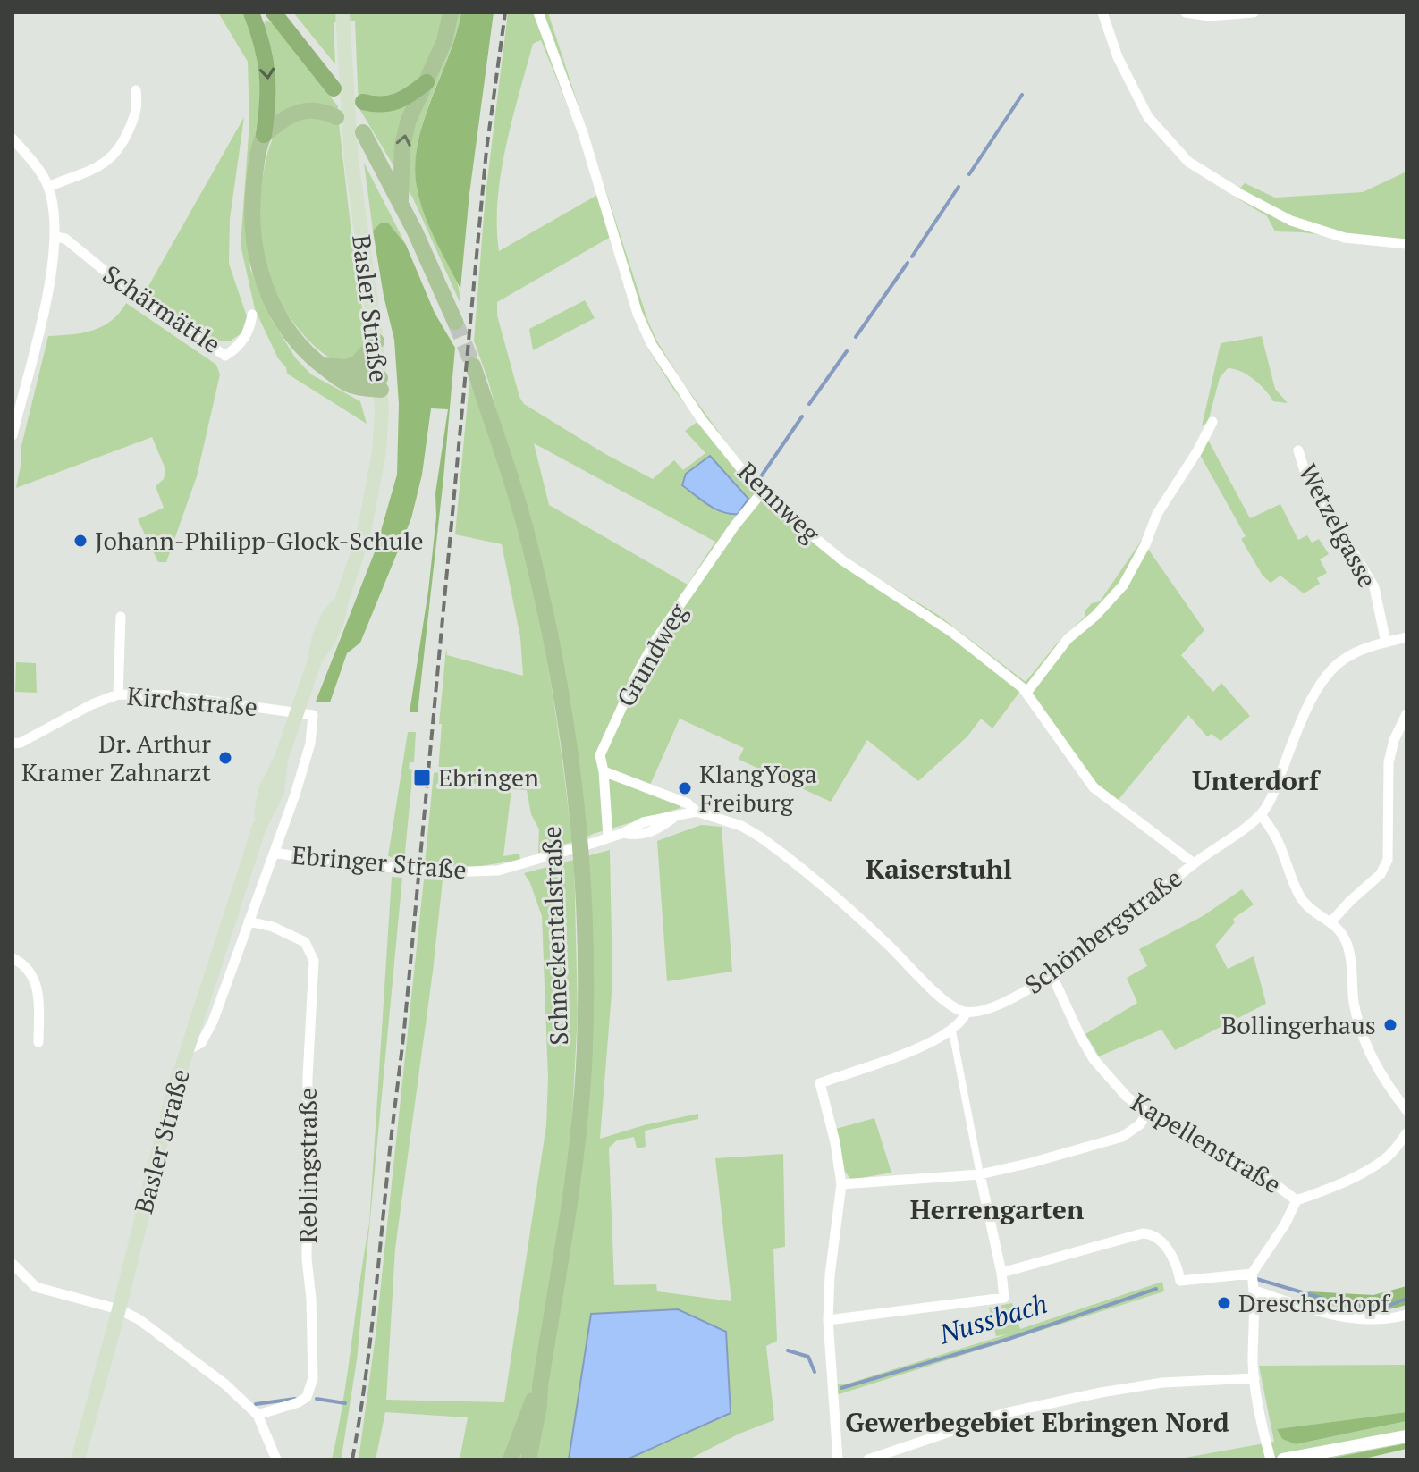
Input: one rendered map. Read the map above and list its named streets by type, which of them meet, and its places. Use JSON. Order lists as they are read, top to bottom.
{
  "streets": {
    "main road": ["Basler Straße", "Schneckentalstraße"],
    "street": [
      "Schärmättle",
      "Rennweg",
      "Wetzelgasse",
      "Grundweg",
      "Kirchstraße",
      "Ebringer Straße",
      "Schönbergstraße",
      "Kapellenstraße",
      "Reblingstraße"
    ]
  },
  "crossings": [
    ["Basler Straße", "Kirchstraße"],
    ["Basler Straße", "Ebringer Straße"],
    ["Rennweg", "Grundweg"],
    ["Rennweg", "Schönbergstraße"],
    ["Wetzelgasse", "Schönbergstraße"],
    ["Grundweg", "Ebringer Straße"],
    ["Kirchstraße", "Ebringer Straße"],
    ["Schönbergstraße", "Kapellenstraße"]
  ],
  "districts": [
    "Unterdorf",
    "Kaiserstuhl",
    "Herrengarten",
    "Gewerbegebiet Ebringen Nord"
  ],
  "water": ["Nussbach"],
  "places": {
    "other": [
      "Johann-Philipp-Glock-Schule",
      "Dr. Arthur Kramer Zahnarzt",
      "KlangYoga Freiburg",
      "Bollingerhaus",
      "Dreschschopf"
    ],
    "transit": ["Ebringen"]
  }
}
